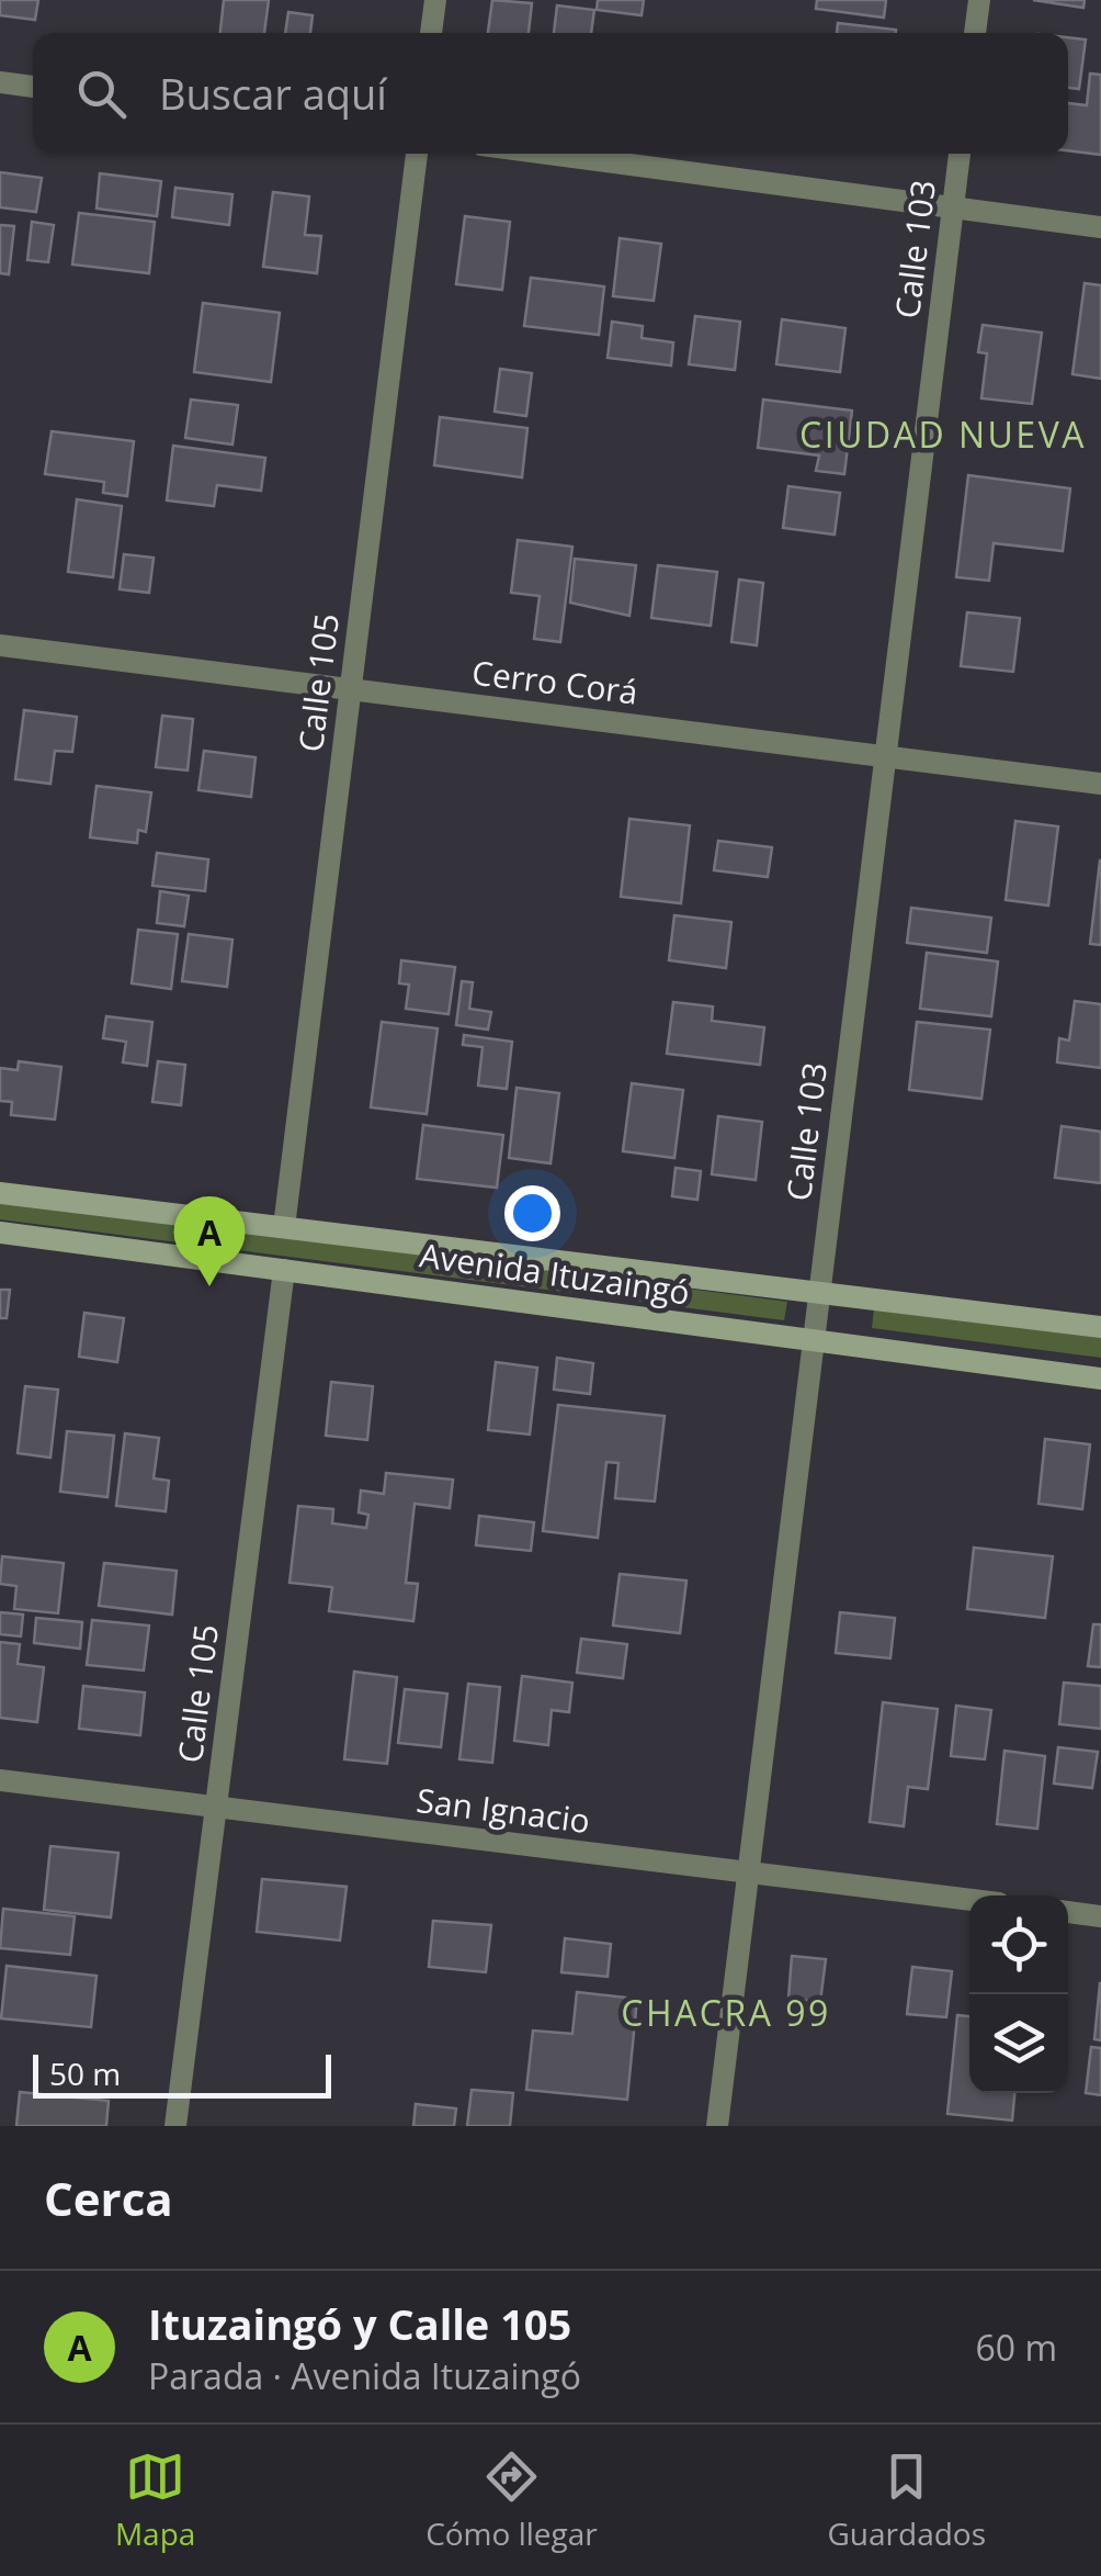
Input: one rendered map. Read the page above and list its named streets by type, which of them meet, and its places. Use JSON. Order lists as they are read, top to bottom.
{
  "streets": {
    "main road": ["Avenida Ituzaingó"],
    "street": [
      "Calle 103",
      "Cerro Corá",
      "Calle 105",
      "San Ignacio"
    ]
  },
  "crossings": [
    ["Calle 103", "Cerro Corá"],
    ["Calle 103", "Avenida Ituzaingó"],
    ["Calle 103", "San Ignacio"],
    ["Cerro Corá", "Calle 105"],
    ["Calle 105", "Avenida Ituzaingó"],
    ["Calle 105", "San Ignacio"]
  ],
  "districts": ["CIUDAD NUEVA", "CHACRA 99"],
  "scale_bar": "50 m",
  "page": {
    "search": "Buscar aquí",
    "pins": "A",
    "scale": "50 m",
    "heading": "Cerca",
    "list": [
      {
        "mark": "A",
        "name": "Ituzaingó y Calle 105",
        "note": "Parada · Avenida Ituzaingó",
        "value": "60 m"
      }
    ],
    "nav": ["Mapa", "Cómo llegar", "Guardados"]
  }
}
